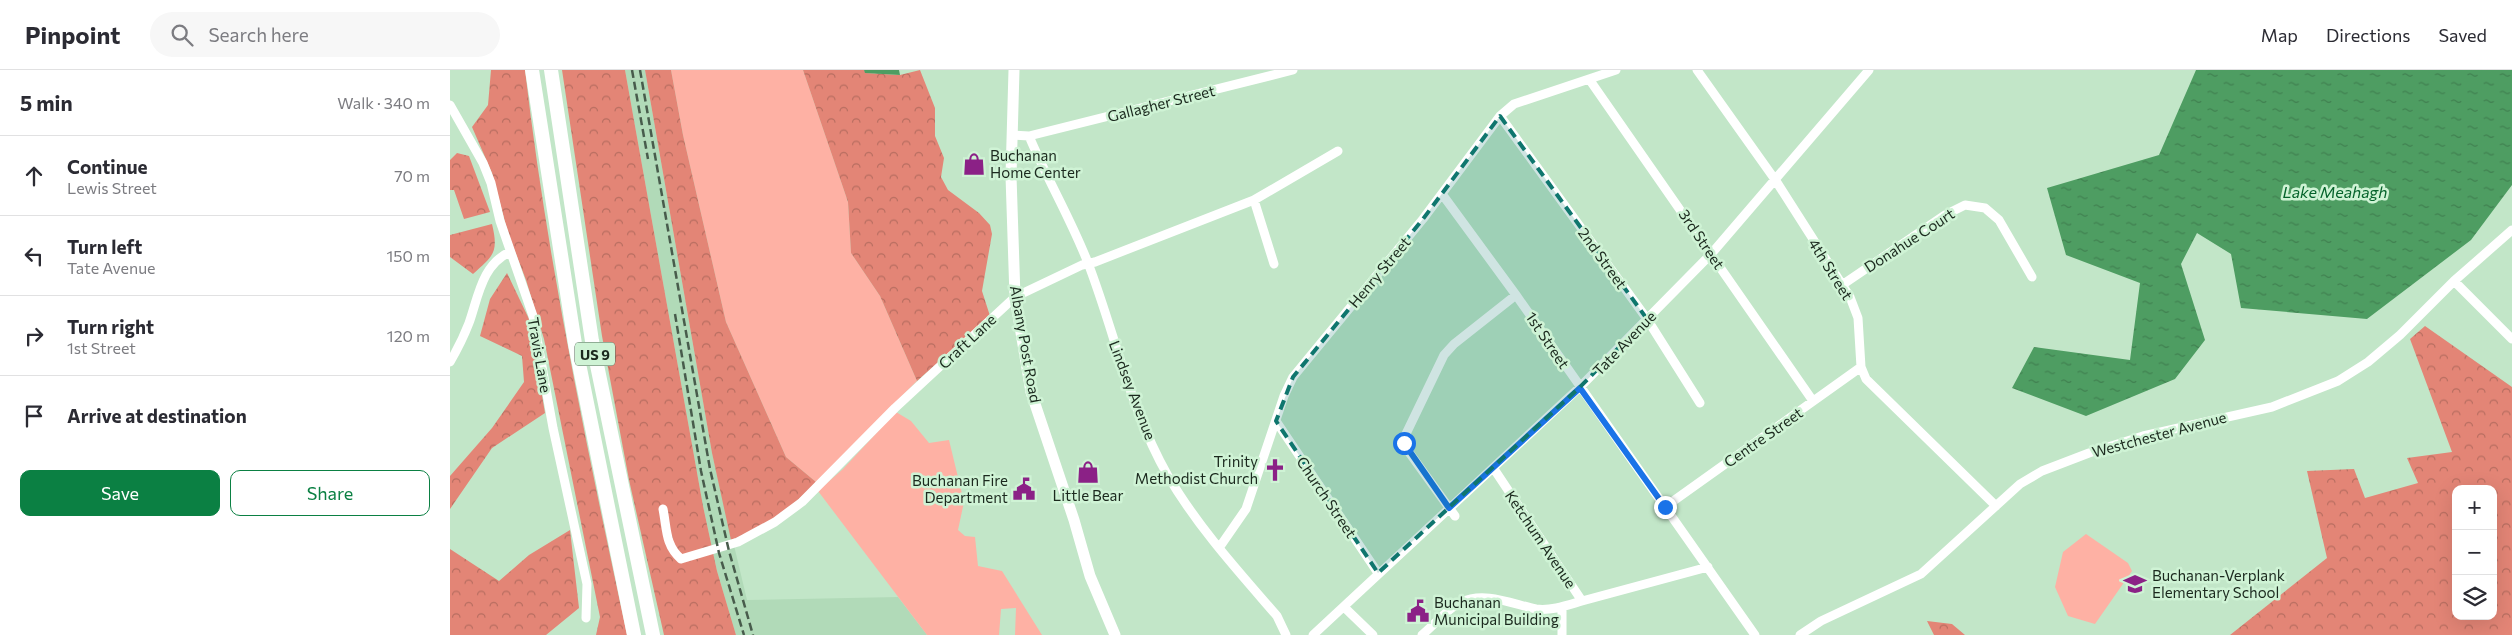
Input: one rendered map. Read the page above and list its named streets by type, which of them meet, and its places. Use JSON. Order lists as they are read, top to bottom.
{
  "streets": {
    "highway": ["US 9"],
    "main road": ["Albany Post Road"],
    "street": [
      "Gallagher Street",
      "3rd Street",
      "Donahue Court",
      "2nd Street",
      "4th Street",
      "Henry Street",
      "1st Street",
      "Craft Lane",
      "Tate Avenue",
      "Travis Lane",
      "Lindsey Avenue",
      "Westchester Avenue",
      "Centre Street",
      "Church Street",
      "Ketchum Avenue"
    ]
  },
  "crossings": [
    ["Gallagher Street", "Lindsey Avenue"],
    ["3rd Street", "Henry Street"],
    ["3rd Street", "Tate Avenue"],
    ["3rd Street", "Centre Street"],
    ["Donahue Court", "4th Street"],
    ["2nd Street", "Henry Street"],
    ["2nd Street", "Tate Avenue"],
    ["4th Street", "Tate Avenue"],
    ["4th Street", "Centre Street"],
    ["Henry Street", "1st Street"],
    ["Henry Street", "Lindsey Avenue"],
    ["Henry Street", "Church Street"],
    ["1st Street", "Tate Avenue"],
    ["1st Street", "Centre Street"],
    ["1st Street", "Ketchum Avenue"],
    ["Craft Lane", "Albany Post Road"],
    ["Craft Lane", "Lindsey Avenue"],
    ["Tate Avenue", "Church Street"],
    ["Tate Avenue", "Ketchum Avenue"]
  ],
  "water": ["Lake Meahagh"],
  "places": {
    "shop": ["Buchanan Home Center", "Little Bear"],
    "church": ["Trinity Methodist Church"],
    "public building": ["Buchanan Fire Department", "Buchanan Municipal Building"],
    "school or university": ["Buchanan-Verplank Elementary School"]
  },
  "page": {
    "header": "Pinpoint",
    "search": "Search here",
    "nav": ["Map", "Directions", "Saved"],
    "heading": ["5 min", "Walk · 340 m"],
    "list": [
      ["Continue", "Lewis Street", "70 m"],
      ["Turn left", "Tate Avenue", "150 m"],
      ["Turn right", "1st Street", "120 m"],
      "Arrive at destination"
    ],
    "buttons": ["Save", "Share"],
    "map_buttons": ["+", "−"]
  }
}
